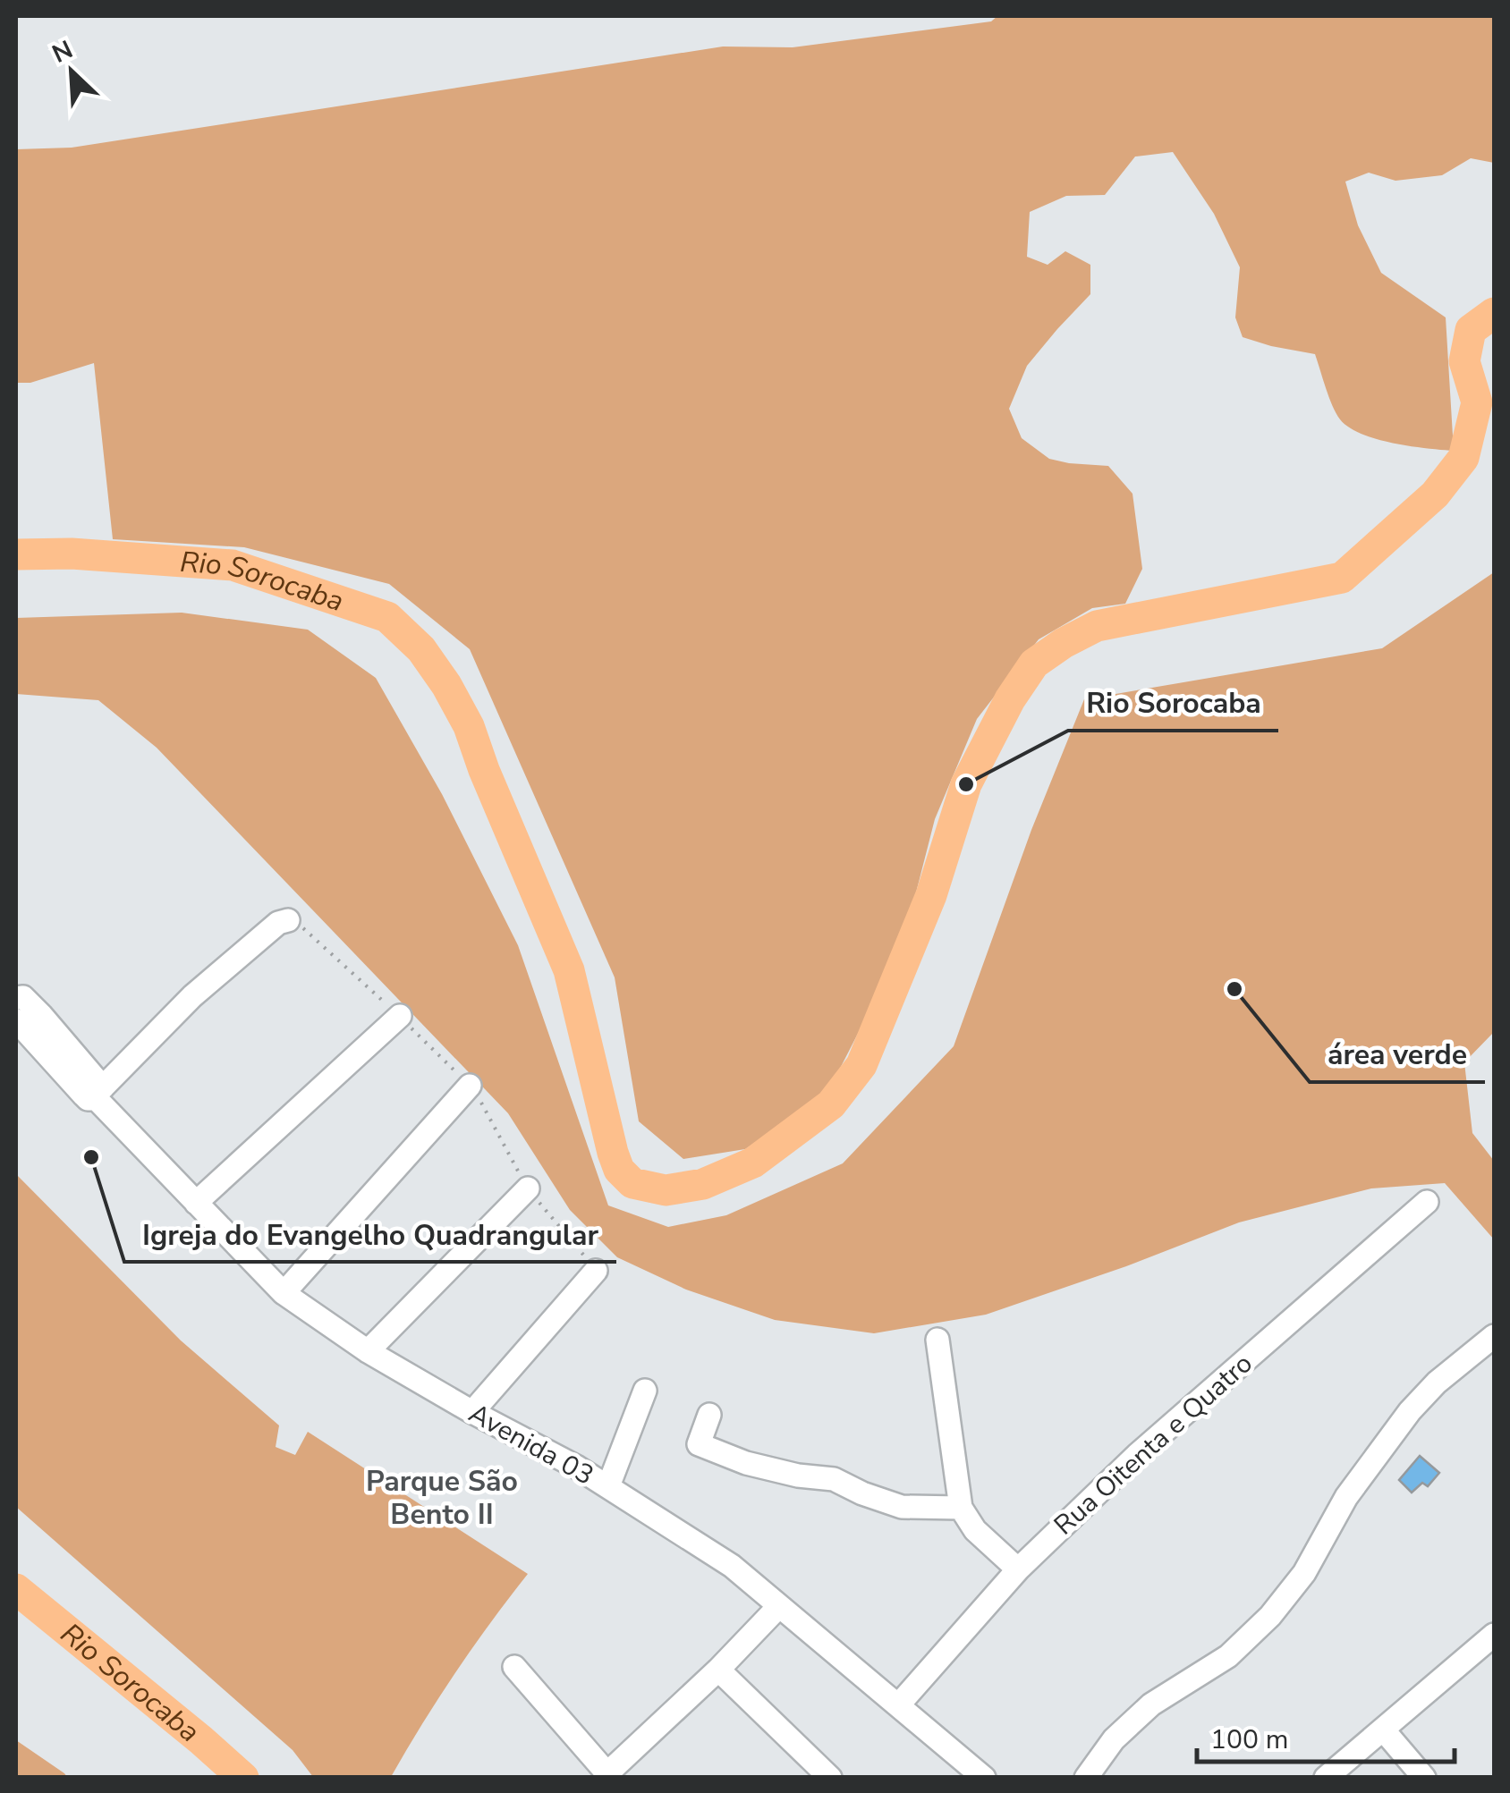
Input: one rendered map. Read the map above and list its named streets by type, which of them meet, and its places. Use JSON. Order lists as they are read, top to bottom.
{
  "streets": {
    "street": ["Avenida 03", "Rua Oitenta e Quatro"]
  },
  "crossings": [
    ["Avenida 03", "Rua Oitenta e Quatro"]
  ],
  "districts": ["Parque São Bento II"],
  "water": ["Rio Sorocaba"],
  "places": ["Rio Sorocaba", "área verde", "Igreja do Evangelho Quadrangular"],
  "scale_bar": "100 m",
  "north": "top left"
}
